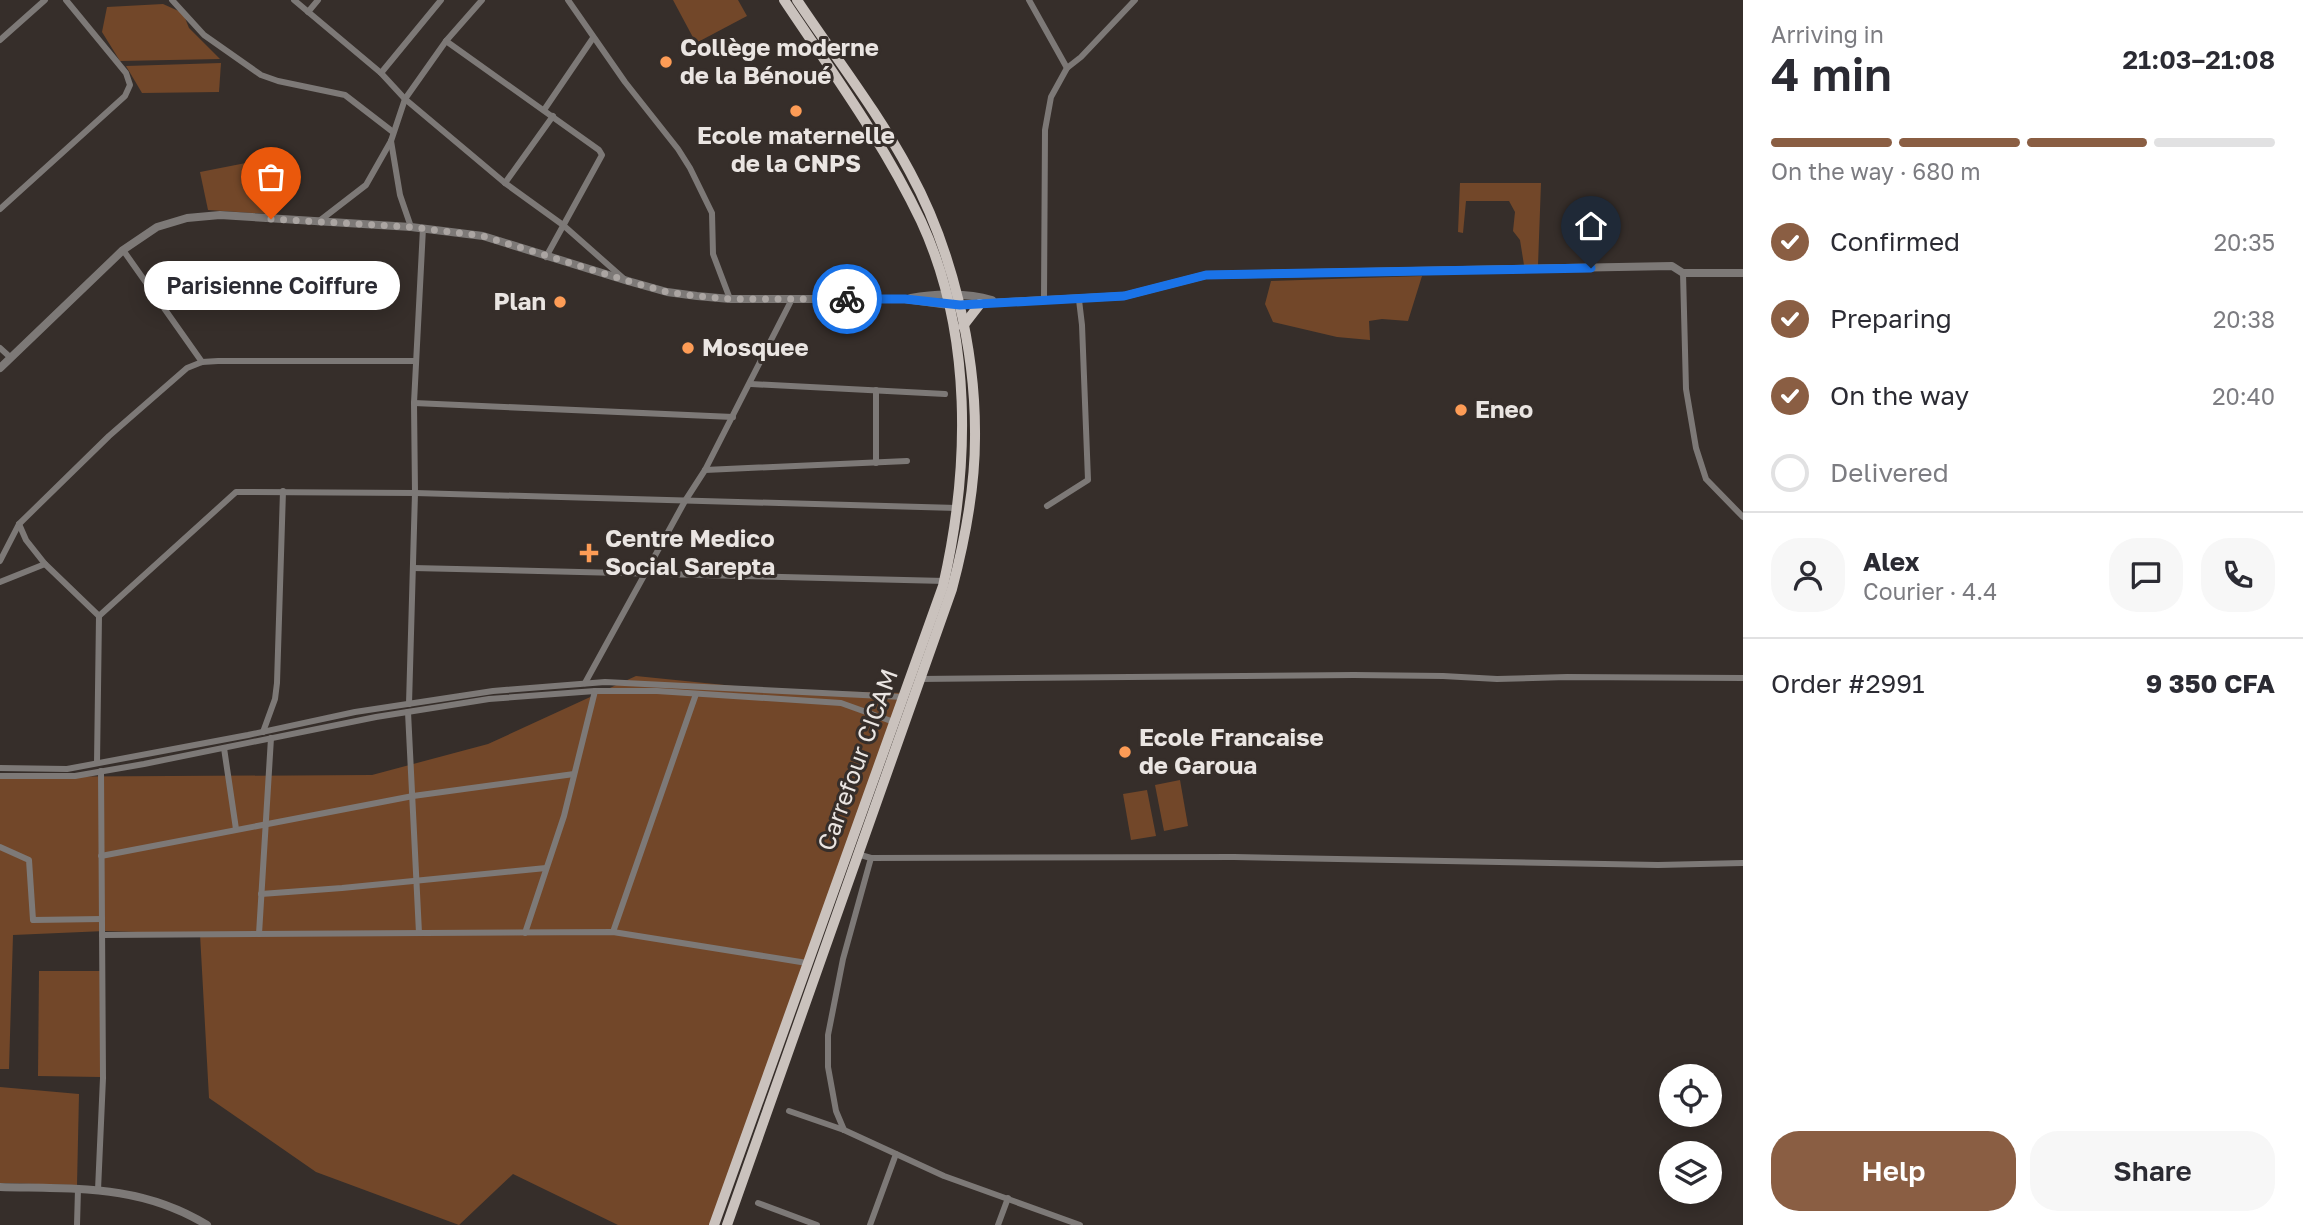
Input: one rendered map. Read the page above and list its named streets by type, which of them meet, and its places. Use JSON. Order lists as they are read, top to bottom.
{
  "streets": {
    "main road": ["Carrefour CICAM"]
  },
  "places": {
    "other": [
      "Collège moderne de la Bénoué",
      "Ecole maternelle de la CNPS",
      "Parisienne Coiffure",
      "Plan",
      "Mosquee",
      "Eneo",
      "Ecole Francaise de Garoua"
    ],
    "health": ["Centre Medico Social Sarepta"]
  },
  "page": {
    "heading": ["4 min", "Arriving in", "21:03–21:08"],
    "panel": [
      "Alex",
      "Courier · 4.4",
      "Order #2991",
      "9 350 CFA"
    ],
    "bar": "On the way · 680 m",
    "list": [
      ["Confirmed", "20:35"],
      ["Preparing", "20:38"],
      ["On the way", "20:40"],
      "Delivered"
    ],
    "bubble": "Parisienne Coiffure",
    "buttons": ["Help", "Share"]
  }
}
